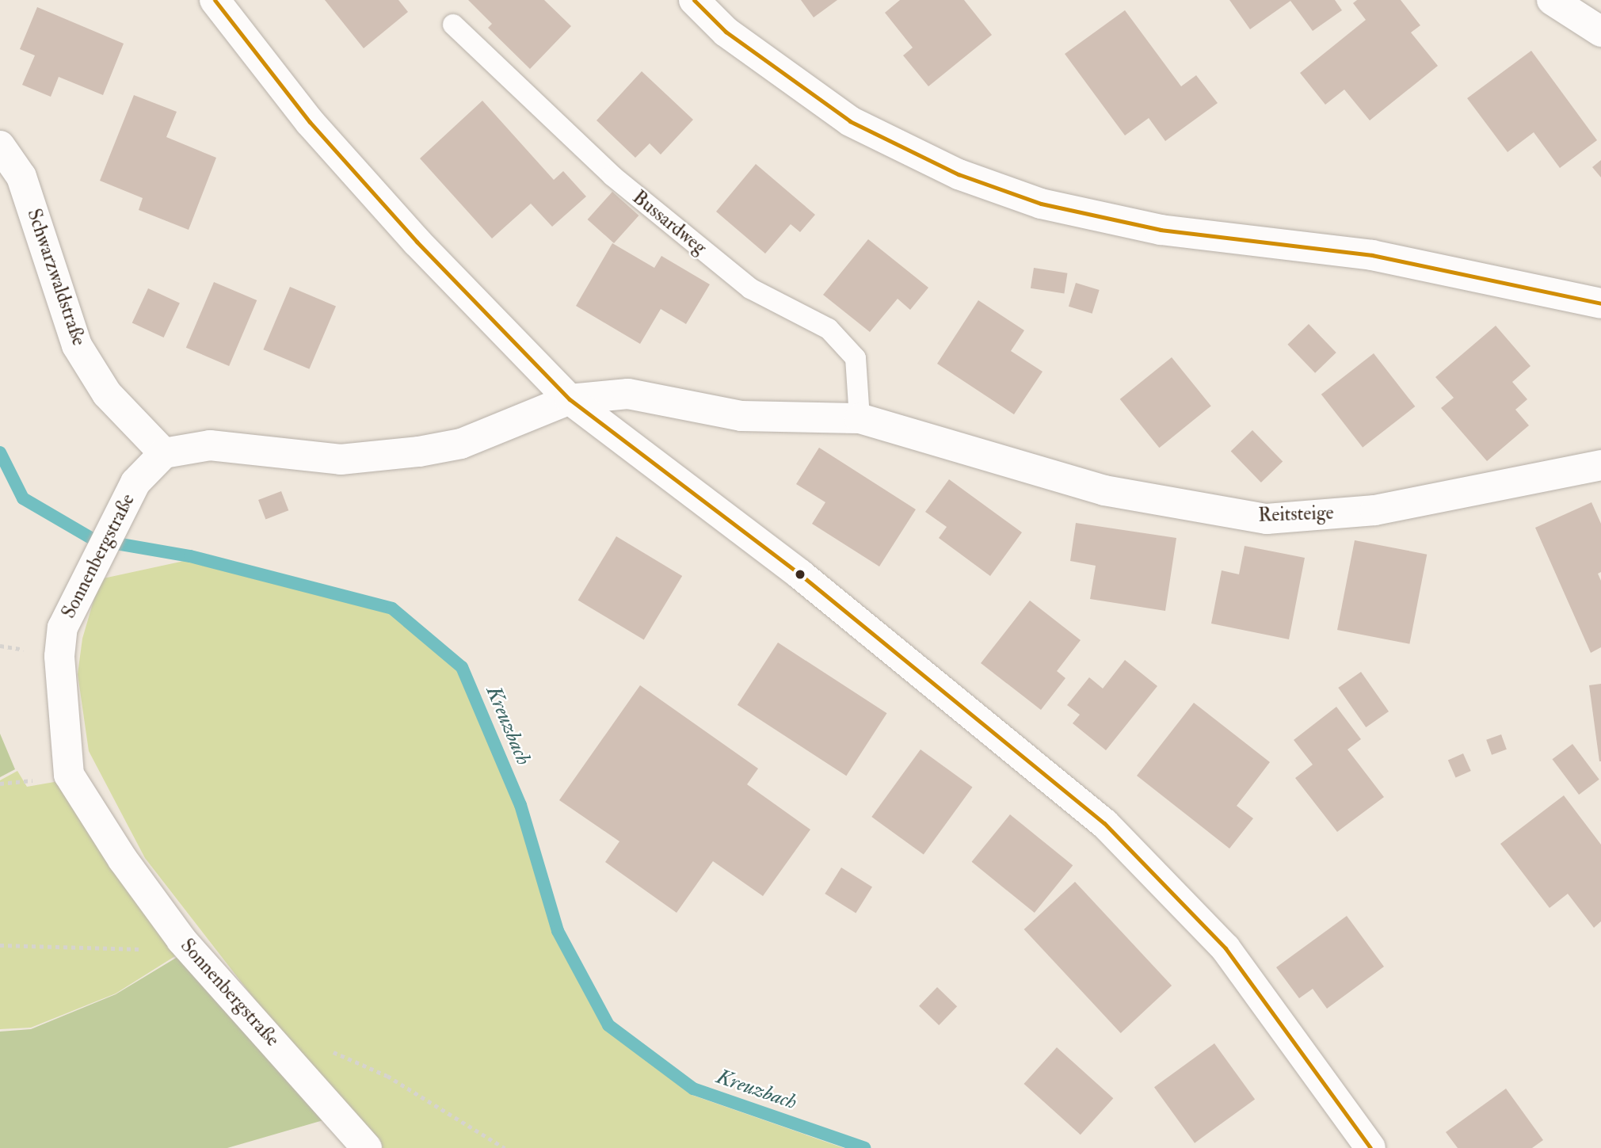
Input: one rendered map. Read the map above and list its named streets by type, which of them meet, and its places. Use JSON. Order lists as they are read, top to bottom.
{
  "streets": {
    "street": ["Schwarzwaldstraße", "Reitsteige", "Sonnenbergstraße"],
    "lane": ["Bussardweg"]
  },
  "crossings": [
    ["Bussardweg", "Reitsteige"],
    ["Schwarzwaldstraße", "Sonnenbergstraße"]
  ],
  "water": ["Kreuzbach"]
}
